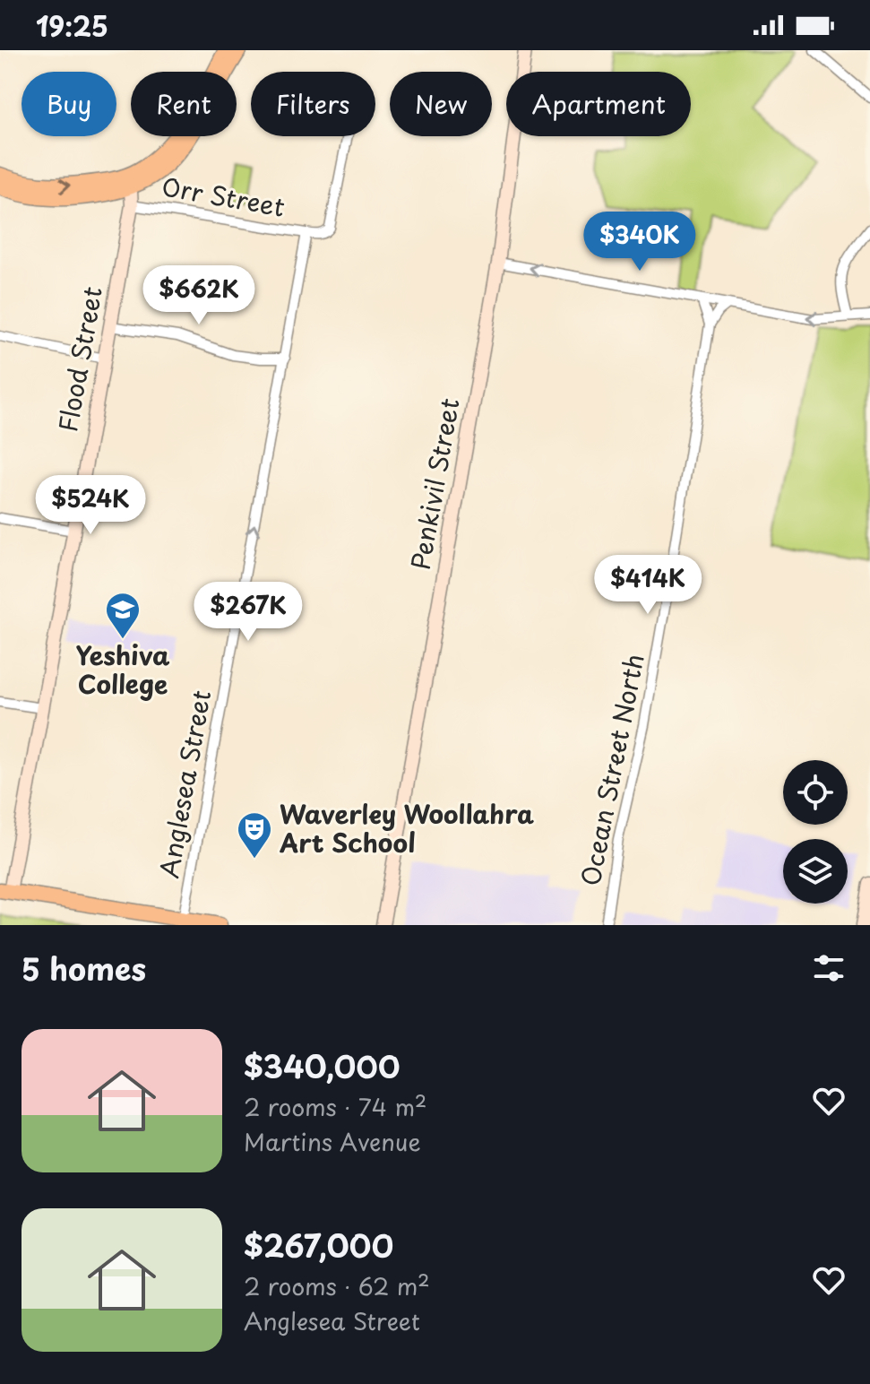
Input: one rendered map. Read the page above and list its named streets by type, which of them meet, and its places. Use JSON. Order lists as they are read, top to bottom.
{
  "streets": {
    "main road": ["Flood Street", "Penkivil Street"],
    "street": ["Orr Street", "Ocean Street North", "Anglesea Street"]
  },
  "crossings": [
    ["Orr Street", "Flood Street"],
    ["Orr Street", "Anglesea Street"]
  ],
  "one_way": ["Anglesea Street"],
  "places": {
    "school or university": ["Yeshiva College"],
    "theatre": ["Waverley Woollahra Art School"]
  },
  "page": {
    "status": "19:25",
    "chip": [
      "Buy",
      "Rent",
      "Filters",
      "New",
      "Apartment"
    ],
    "price": [
      "$340K",
      "$662K",
      "$524K",
      "$414K",
      "$267K"
    ],
    "heading": "5 homes",
    "list": [
      {
        "name": "$340,000",
        "note": "2 rooms · 74 m² · Martins Avenue"
      },
      {
        "name": "$267,000",
        "note": "2 rooms · 62 m² · Anglesea Street"
      }
    ]
  }
}
